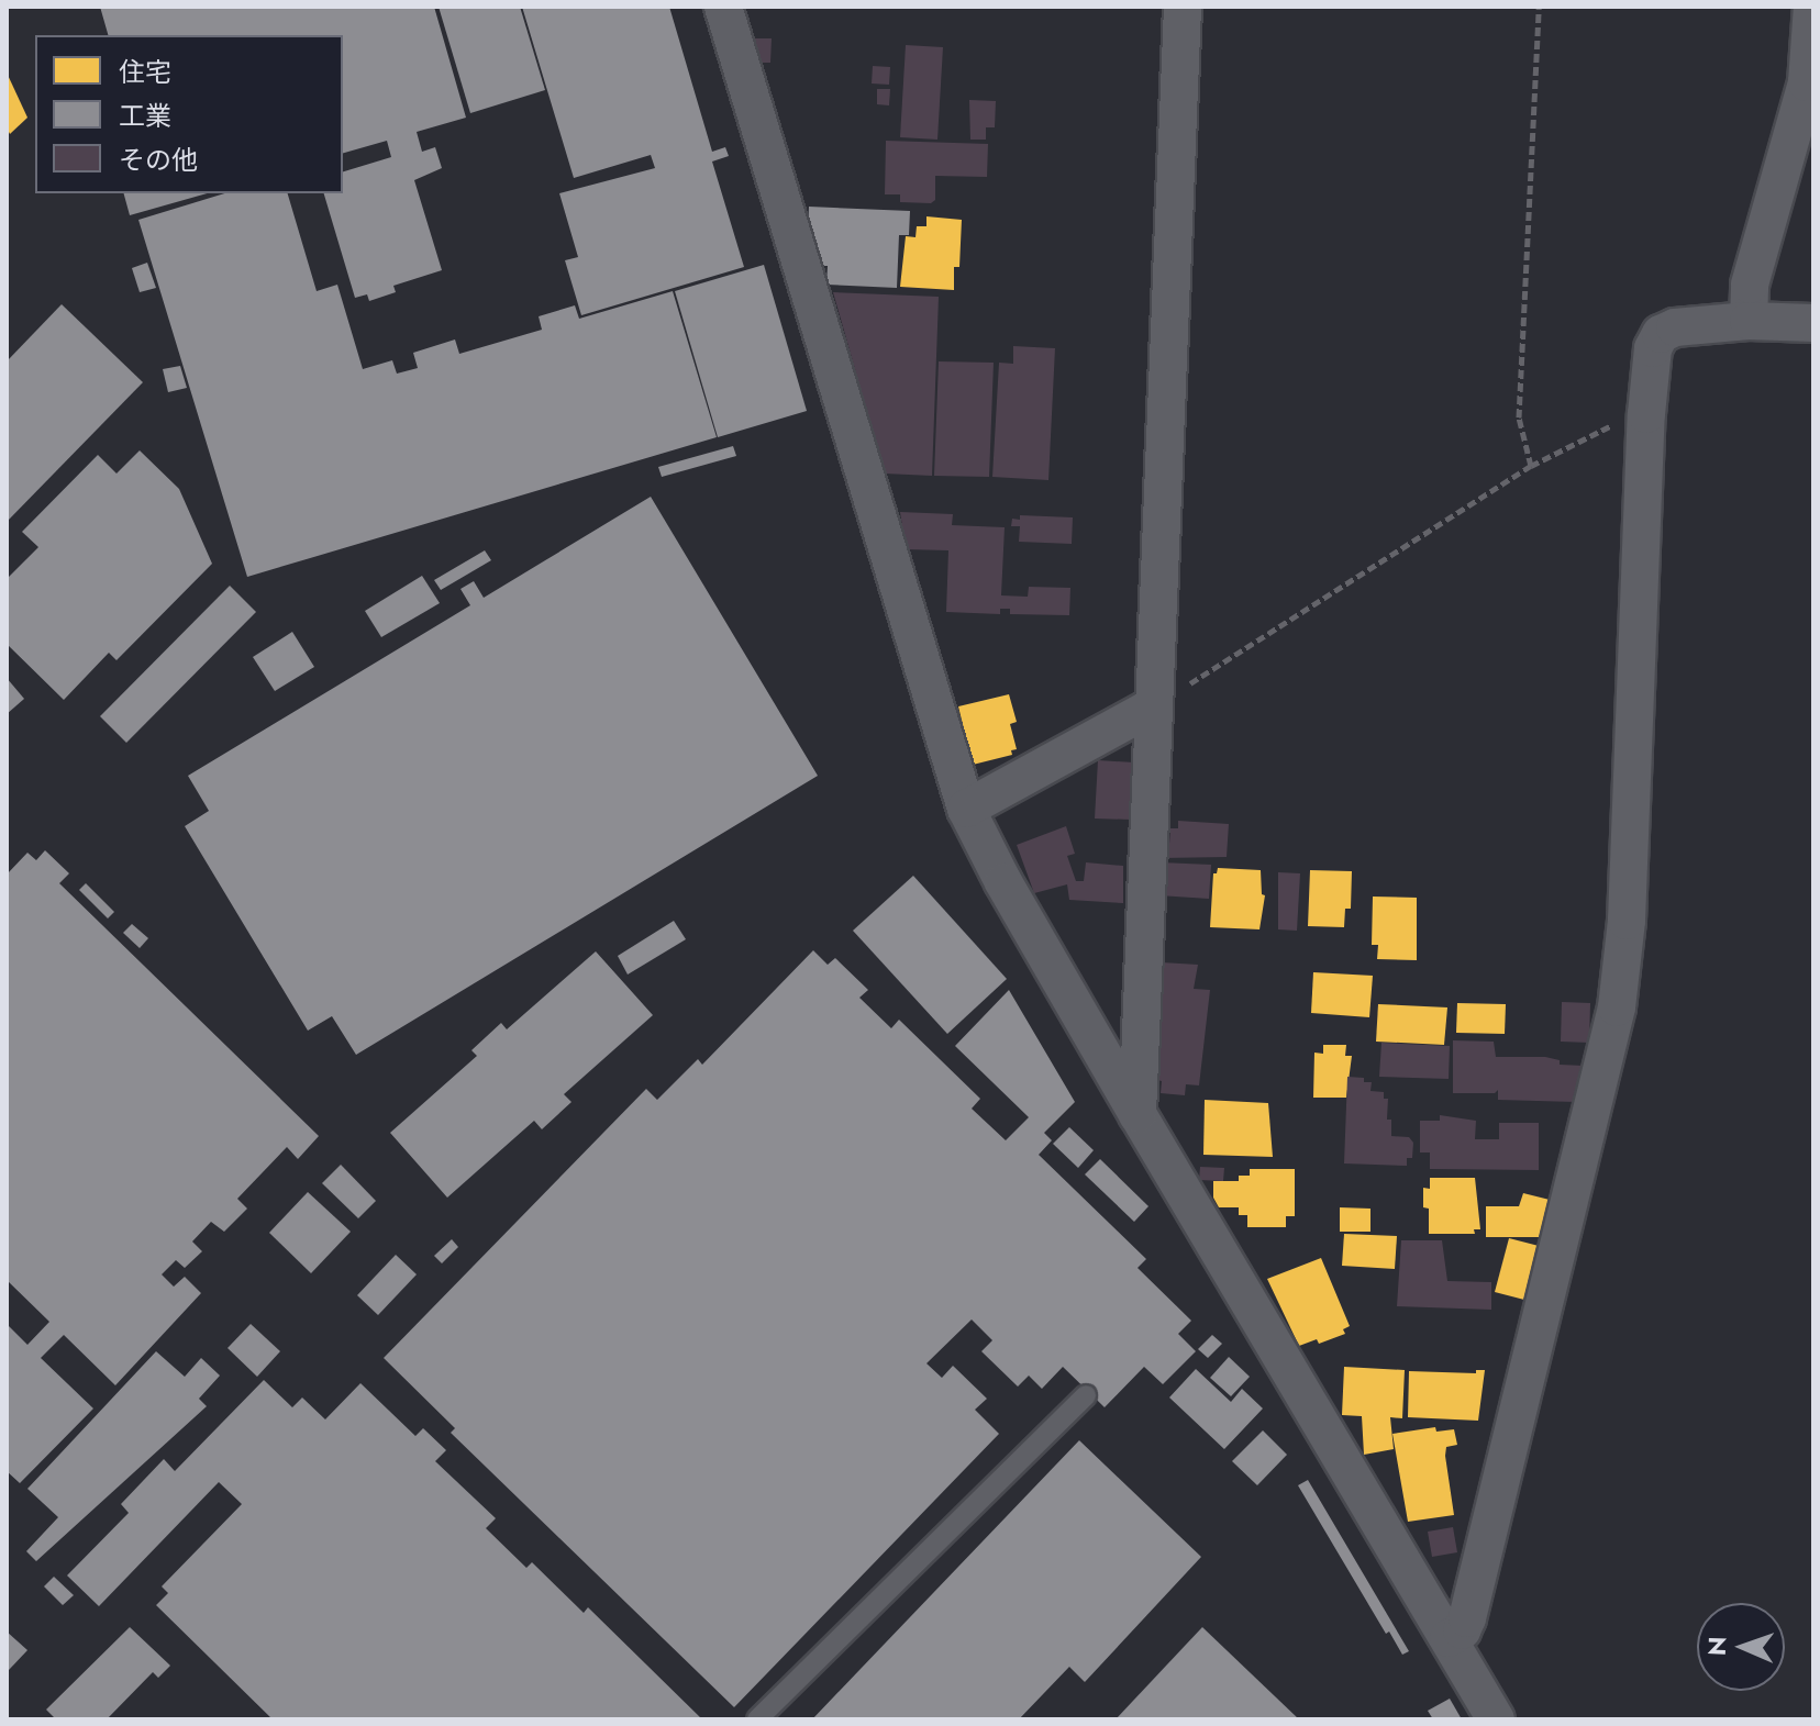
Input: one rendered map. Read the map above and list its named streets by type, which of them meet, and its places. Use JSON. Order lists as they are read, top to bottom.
{
  "legend": ["住宅", "工業", "その他"],
  "north": "left"
}
